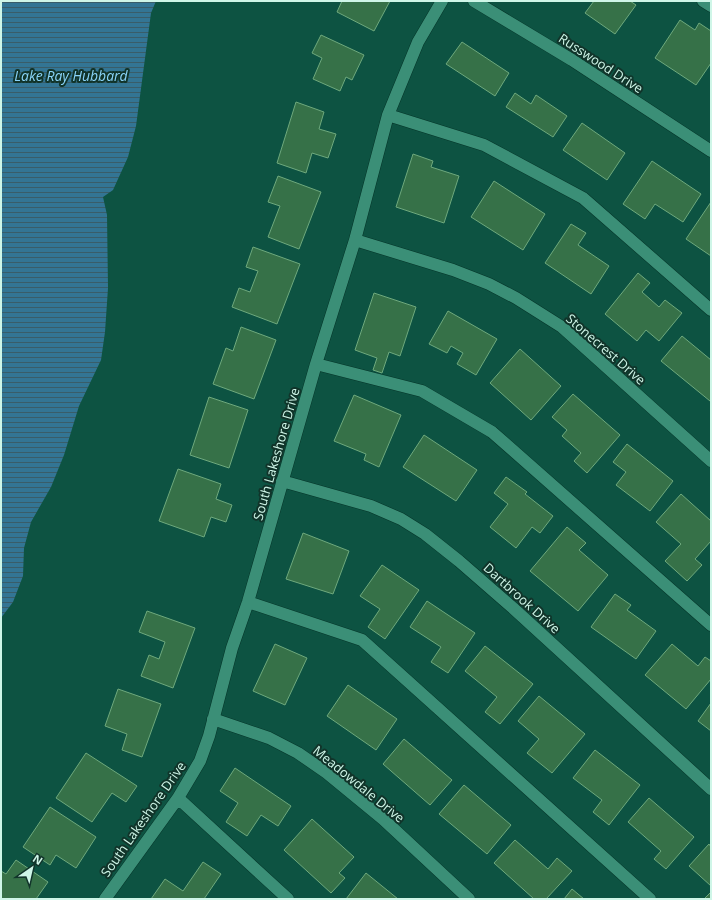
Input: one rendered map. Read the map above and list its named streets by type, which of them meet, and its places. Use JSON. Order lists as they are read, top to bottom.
{
  "streets": {
    "street": [
      "Russwood Drive",
      "Stonecrest Drive",
      "South Lakeshore Drive",
      "Dartbrook Drive",
      "Meadowdale Drive"
    ]
  },
  "crossings": [
    ["Stonecrest Drive", "South Lakeshore Drive"],
    ["South Lakeshore Drive", "Dartbrook Drive"],
    ["South Lakeshore Drive", "Meadowdale Drive"]
  ],
  "water": ["Lake Ray Hubbard"],
  "north": "top right"
}
